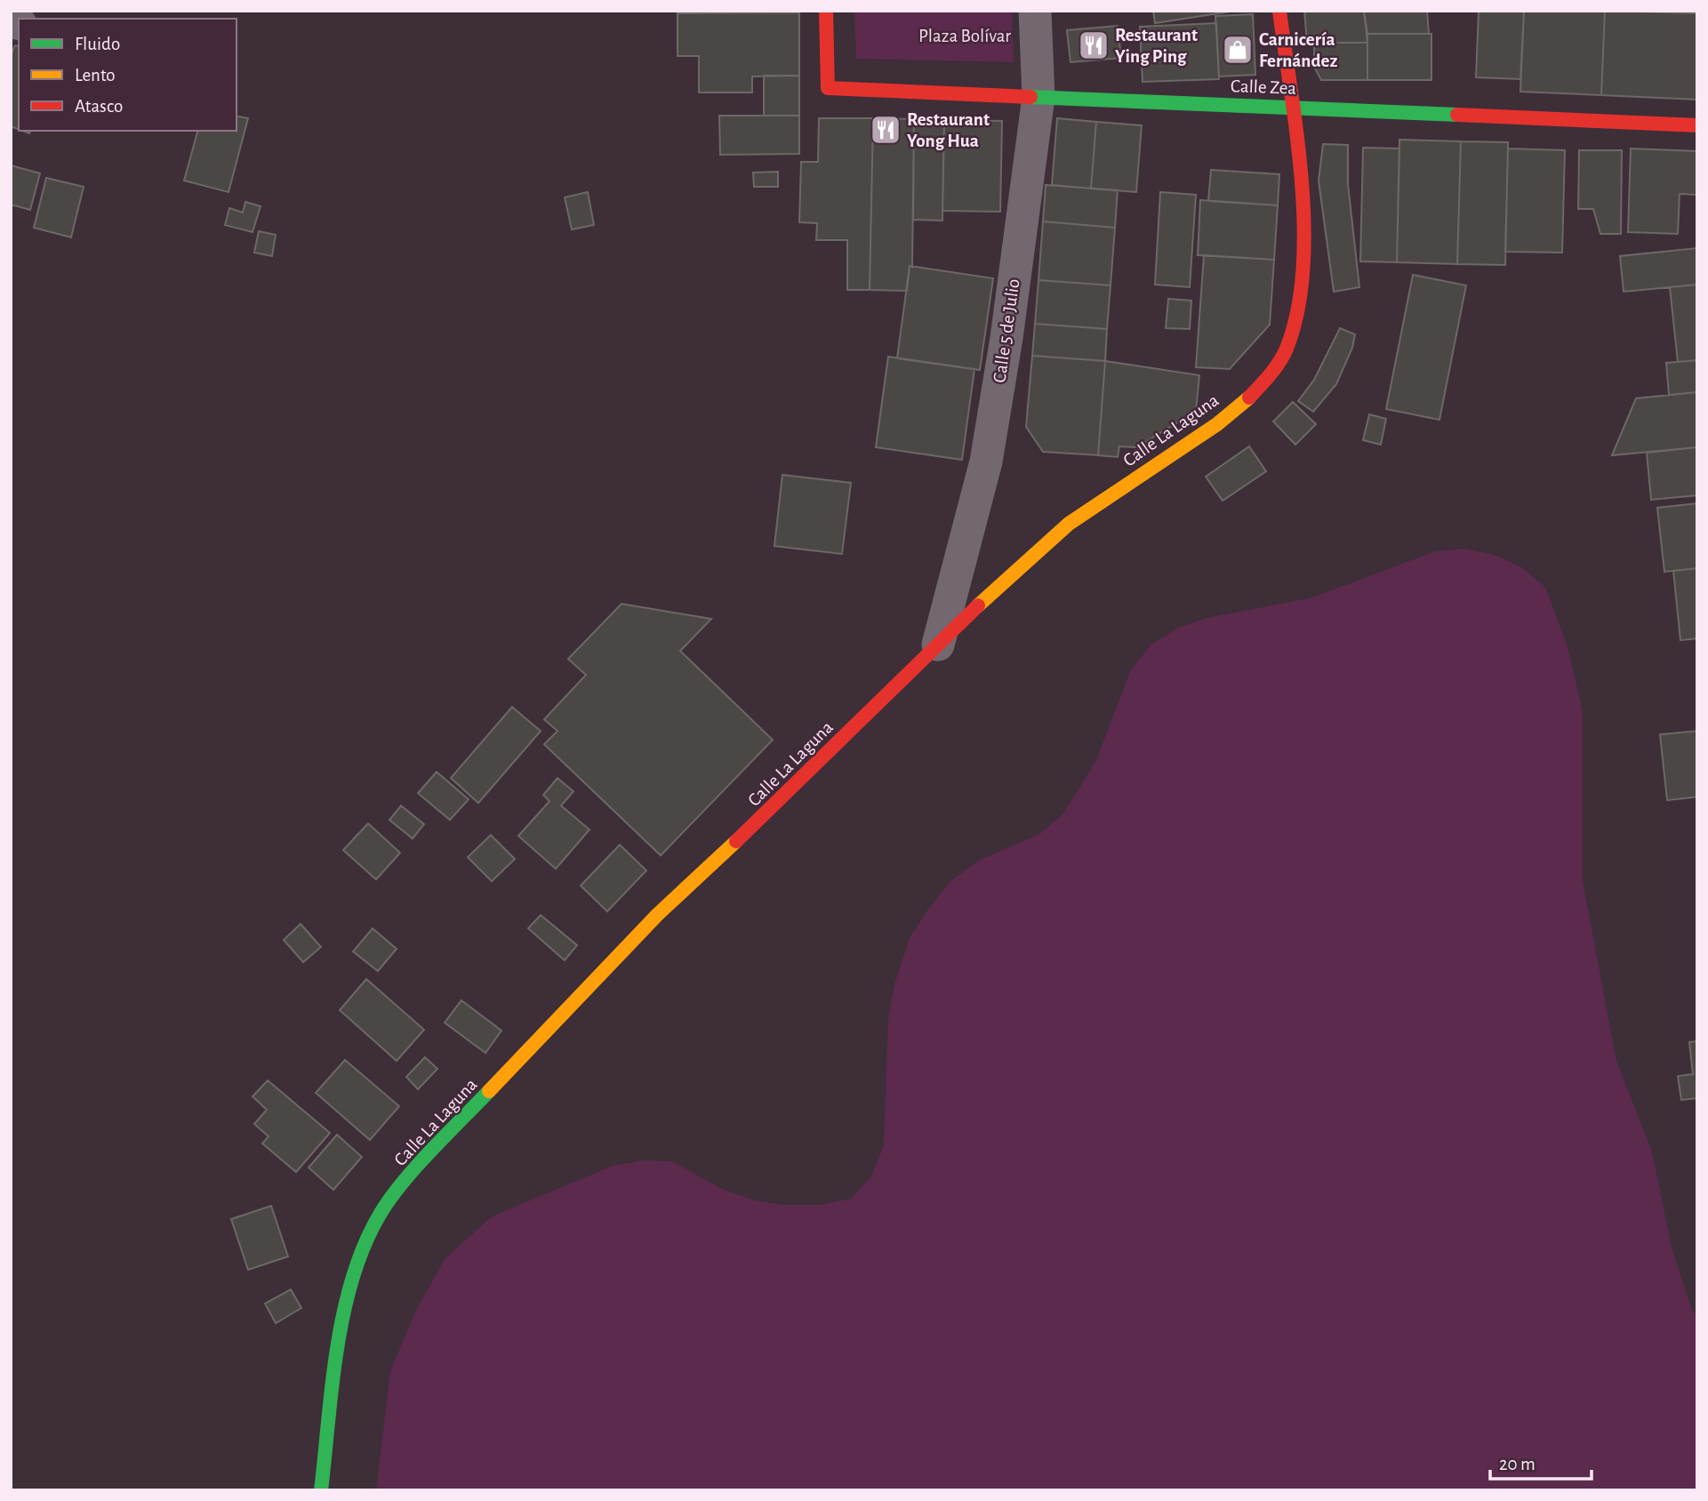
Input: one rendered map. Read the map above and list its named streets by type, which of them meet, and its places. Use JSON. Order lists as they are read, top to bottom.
{
  "streets": {
    "street": ["Calle Zea", "Calle 5 de Julio", "Calle La Laguna"]
  },
  "crossings": [
    ["Calle Zea", "Calle 5 de Julio"],
    ["Calle Zea", "Calle La Laguna"],
    ["Calle 5 de Julio", "Calle La Laguna"]
  ],
  "parks": ["Plaza Bolívar"],
  "places": {
    "restaurant": ["Restaurant Ying Ping", "Restaurant Yong Hua"],
    "shop": ["Carnicería Fernández"]
  },
  "legend": ["Fluido", "Lento", "Atasco"],
  "scale_bar": "20 m"
}
